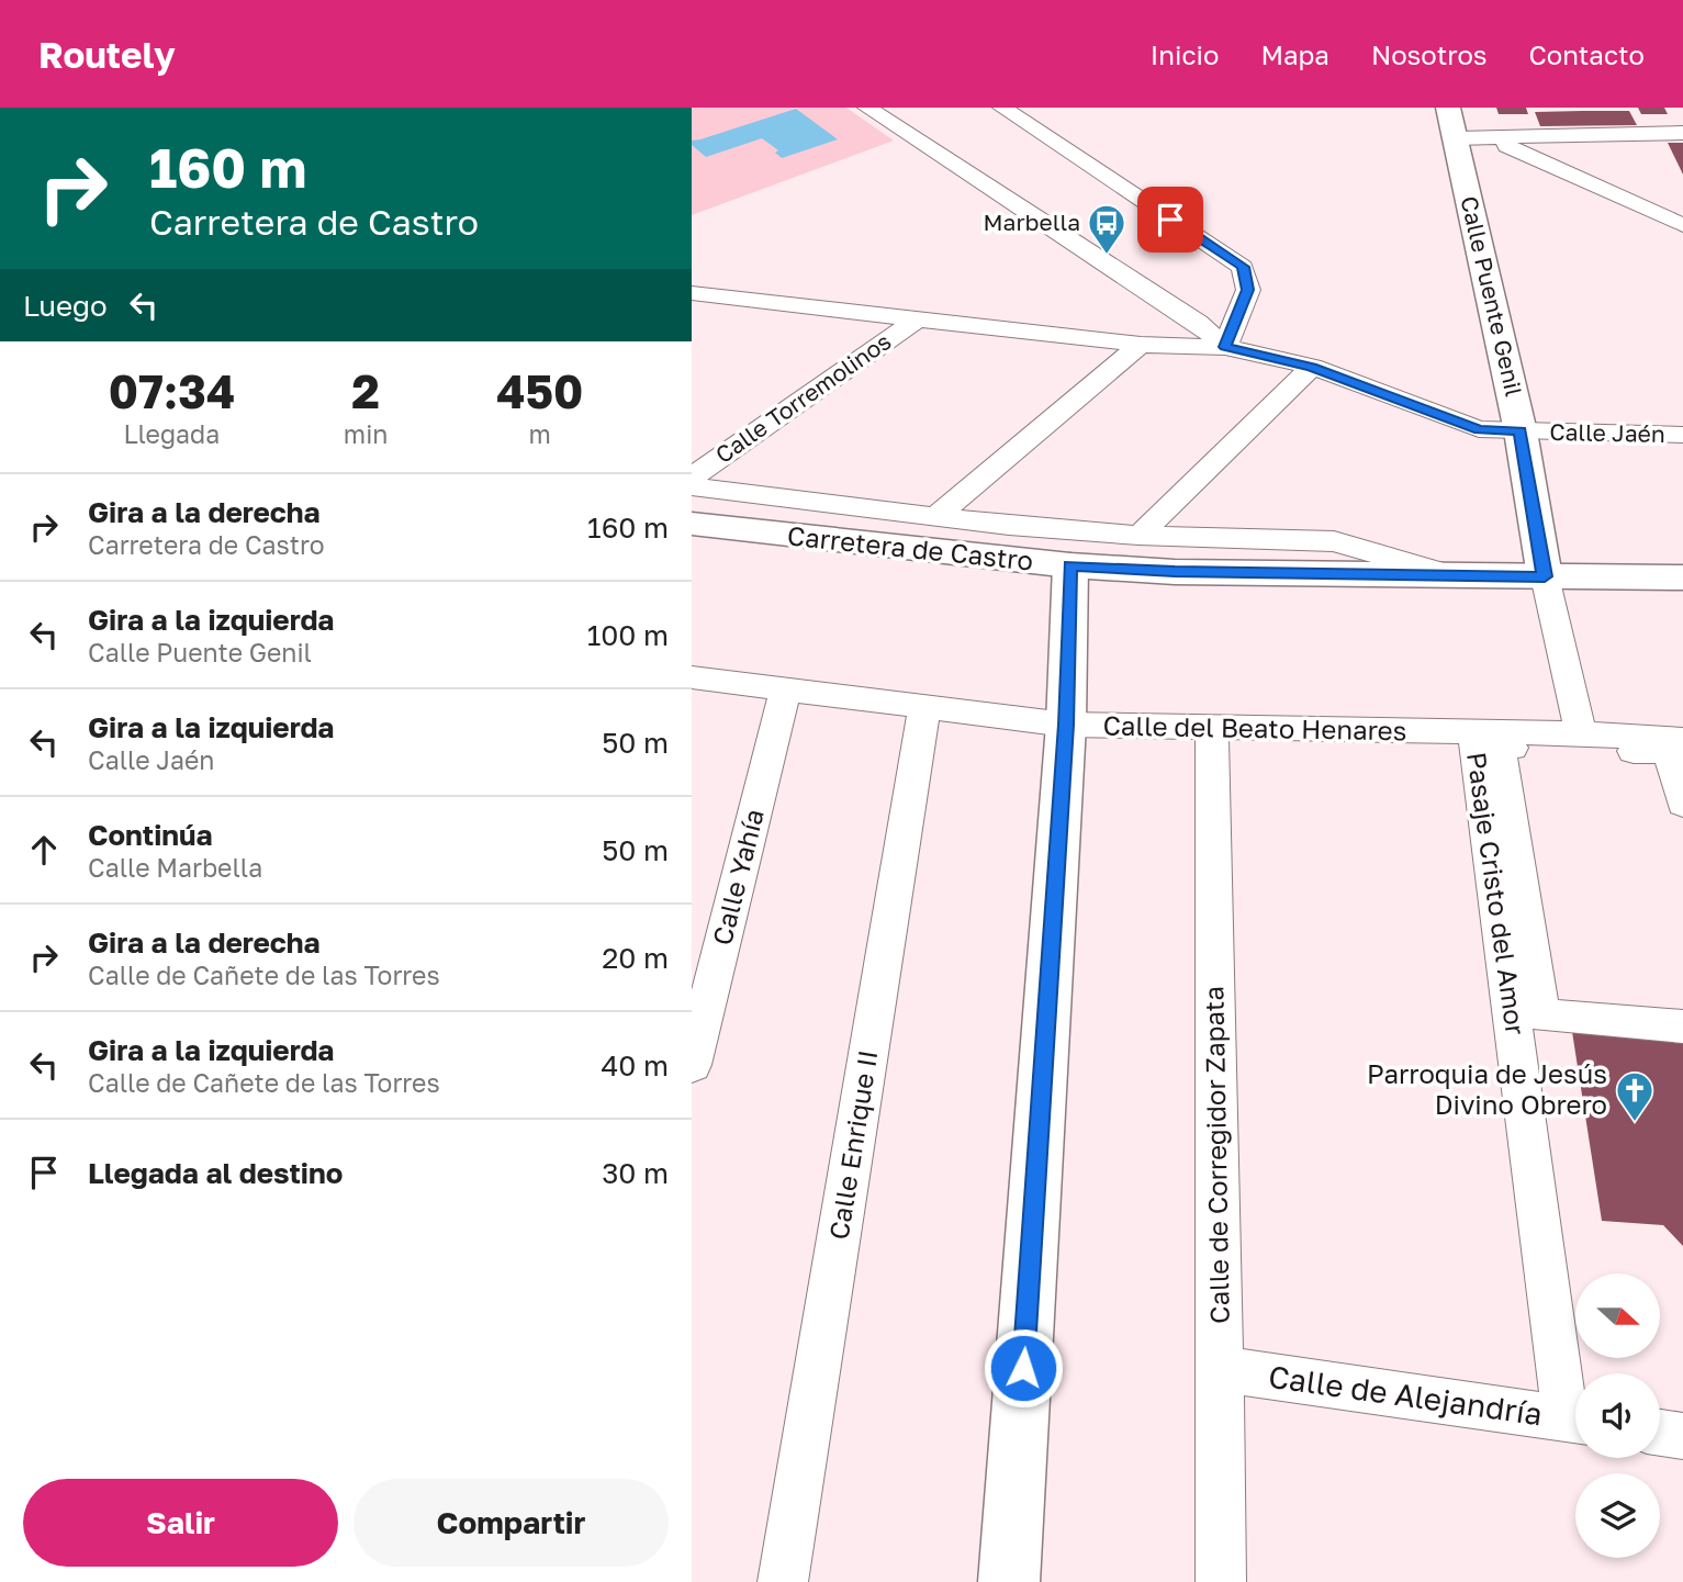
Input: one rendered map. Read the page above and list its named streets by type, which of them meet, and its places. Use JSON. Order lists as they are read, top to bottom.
{
  "streets": {
    "street": [
      "Calle Puente Genil",
      "Calle Torremolinos",
      "Calle Jaén",
      "Carretera de Castro",
      "Calle del Beato Henares",
      "Calle Yahía",
      "Pasaje Cristo del Amor",
      "Calle Enrique II",
      "Calle de Corregidor Zapata",
      "Calle de Alejandría"
    ]
  },
  "crossings": [
    ["Calle Puente Genil", "Calle Jaén"],
    ["Calle Puente Genil", "Carretera de Castro"],
    ["Calle Torremolinos", "Calle Jaén"],
    ["Calle Torremolinos", "Carretera de Castro"],
    ["Calle del Beato Henares", "Calle Yahía"],
    ["Calle del Beato Henares", "Pasaje Cristo del Amor"],
    ["Calle del Beato Henares", "Calle Enrique II"],
    ["Calle del Beato Henares", "Calle de Corregidor Zapata"],
    ["Calle de Corregidor Zapata", "Calle de Alejandría"]
  ],
  "places": {
    "bus stop": ["Marbella"],
    "church": ["Parroquia de Jesús Divino Obrero"]
  },
  "north": "right",
  "page": {
    "header": "Routely",
    "nav": [
      "Inicio",
      "Mapa",
      "Nosotros",
      "Contacto"
    ],
    "turn": ["160 m", "Carretera de Castro"],
    "then": "Luego",
    "eta": [
      "07:34",
      "Llegada",
      "2",
      "min",
      "450",
      "m"
    ],
    "list": [
      {
        "name": "Gira a la derecha",
        "note": "Carretera de Castro",
        "value": "160 m"
      },
      {
        "name": "Gira a la izquierda",
        "note": "Calle Puente Genil",
        "value": "100 m"
      },
      {
        "name": "Gira a la izquierda",
        "note": "Calle Jaén",
        "value": "50 m"
      },
      {
        "name": "Continúa",
        "note": "Calle Marbella",
        "value": "50 m"
      },
      {
        "name": "Gira a la derecha",
        "note": "Calle de Cañete de las Torres",
        "value": "20 m"
      },
      {
        "name": "Gira a la izquierda",
        "note": "Calle de Cañete de las Torres",
        "value": "40 m"
      },
      {
        "name": "Llegada al destino",
        "value": "30 m"
      }
    ],
    "buttons": ["Salir", "Compartir"]
  }
}
